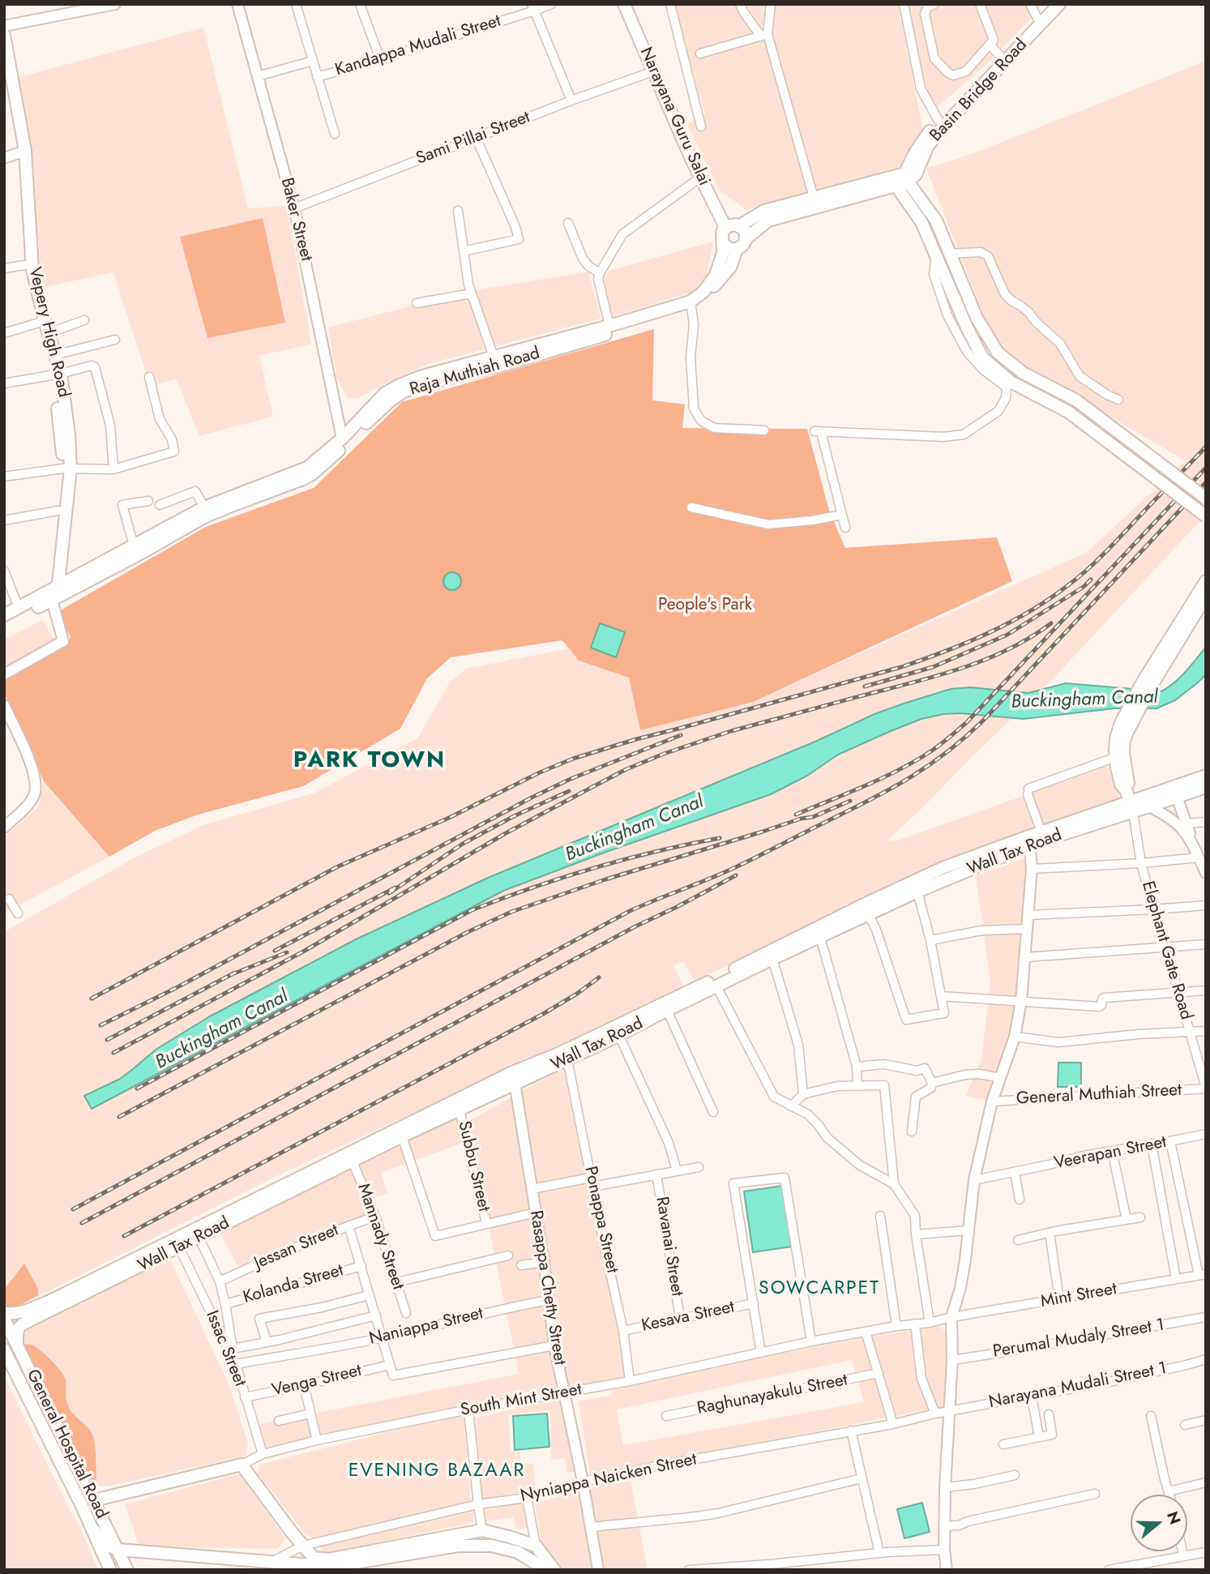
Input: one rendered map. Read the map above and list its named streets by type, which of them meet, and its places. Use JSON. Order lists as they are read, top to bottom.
{
  "streets": {
    "main road": [
      "Basin Bridge Road",
      "Narayana Guru Salai",
      "Vepery High Road",
      "Raja Muthiah Road",
      "Wall Tax Road",
      "South Mint Street",
      "General Hospital Road"
    ],
    "street": [
      "Kandappa Mudali Street",
      "Sami Pillai Street",
      "Baker Street",
      "Elephant Gate Road",
      "General Muthiah Street",
      "Veerapan Street",
      "Subbu Street",
      "Ponappa Street",
      "Mannady Street",
      "Ravanai Street",
      "Jessan Street",
      "Kolanda Street",
      "Rasappa Chetty Street",
      "Mint Street",
      "Kesava Street",
      "Naniappa Street",
      "Perumal Mudaly Street 1",
      "Issac Street",
      "Venga Street",
      "Narayana Mudali Street 1",
      "Raghunayakulu Street",
      "Nyniappa Naicken Street"
    ]
  },
  "crossings": [
    ["Narayana Guru Salai", "Sami Pillai Street"],
    ["Narayana Guru Salai", "Raja Muthiah Road"],
    ["Sami Pillai Street", "Baker Street"],
    ["Baker Street", "Raja Muthiah Road"],
    ["Vepery High Road", "Raja Muthiah Road"],
    ["Wall Tax Road", "Elephant Gate Road"],
    ["Wall Tax Road", "Subbu Street"],
    ["Wall Tax Road", "Ponappa Street"],
    ["Wall Tax Road", "Mannady Street"],
    ["Wall Tax Road", "Rasappa Chetty Street"],
    ["Wall Tax Road", "Issac Street"],
    ["Wall Tax Road", "General Hospital Road"],
    ["Elephant Gate Road", "General Muthiah Street"],
    ["Ponappa Street", "Kesava Street"],
    ["Ponappa Street", "South Mint Street"],
    ["Mannady Street", "Jessan Street"],
    ["Ravanai Street", "Kesava Street"],
    ["Rasappa Chetty Street", "Naniappa Street"],
    ["Rasappa Chetty Street", "South Mint Street"],
    ["Rasappa Chetty Street", "Nyniappa Naicken Street"],
    ["Mint Street", "South Mint Street"],
    ["Naniappa Street", "Issac Street"],
    ["Issac Street", "Venga Street"],
    ["Issac Street", "South Mint Street"],
    ["Narayana Mudali Street 1", "Nyniappa Naicken Street"],
    ["South Mint Street", "General Hospital Road"]
  ],
  "districts": ["PARK TOWN", "SOWCARPET", "EVENING BAZAAR"],
  "water": ["Buckingham Canal"],
  "parks": ["People's Park"],
  "north": "right"
}
